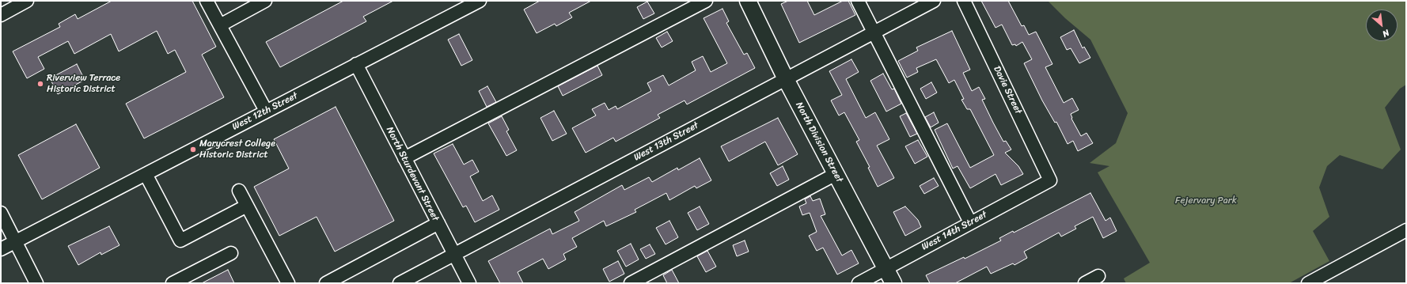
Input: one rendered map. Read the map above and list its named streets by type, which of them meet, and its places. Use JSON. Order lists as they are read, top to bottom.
{
  "streets": {
    "main road": ["North Division Street"],
    "street": [
      "Davie Street",
      "West 12th Street",
      "West 13th Street",
      "North Sturdevant Street",
      "West 14th Street"
    ]
  },
  "crossings": [
    ["Davie Street", "West 14th Street"],
    ["West 12th Street", "North Sturdevant Street"],
    ["West 13th Street", "North Division Street"],
    ["West 13th Street", "North Sturdevant Street"],
    ["North Division Street", "West 14th Street"]
  ],
  "parks": ["Fejervary Park"],
  "places": ["Riverview Terrace Historic District", "Marycrest College Historic District"],
  "north": "bottom right"
}
